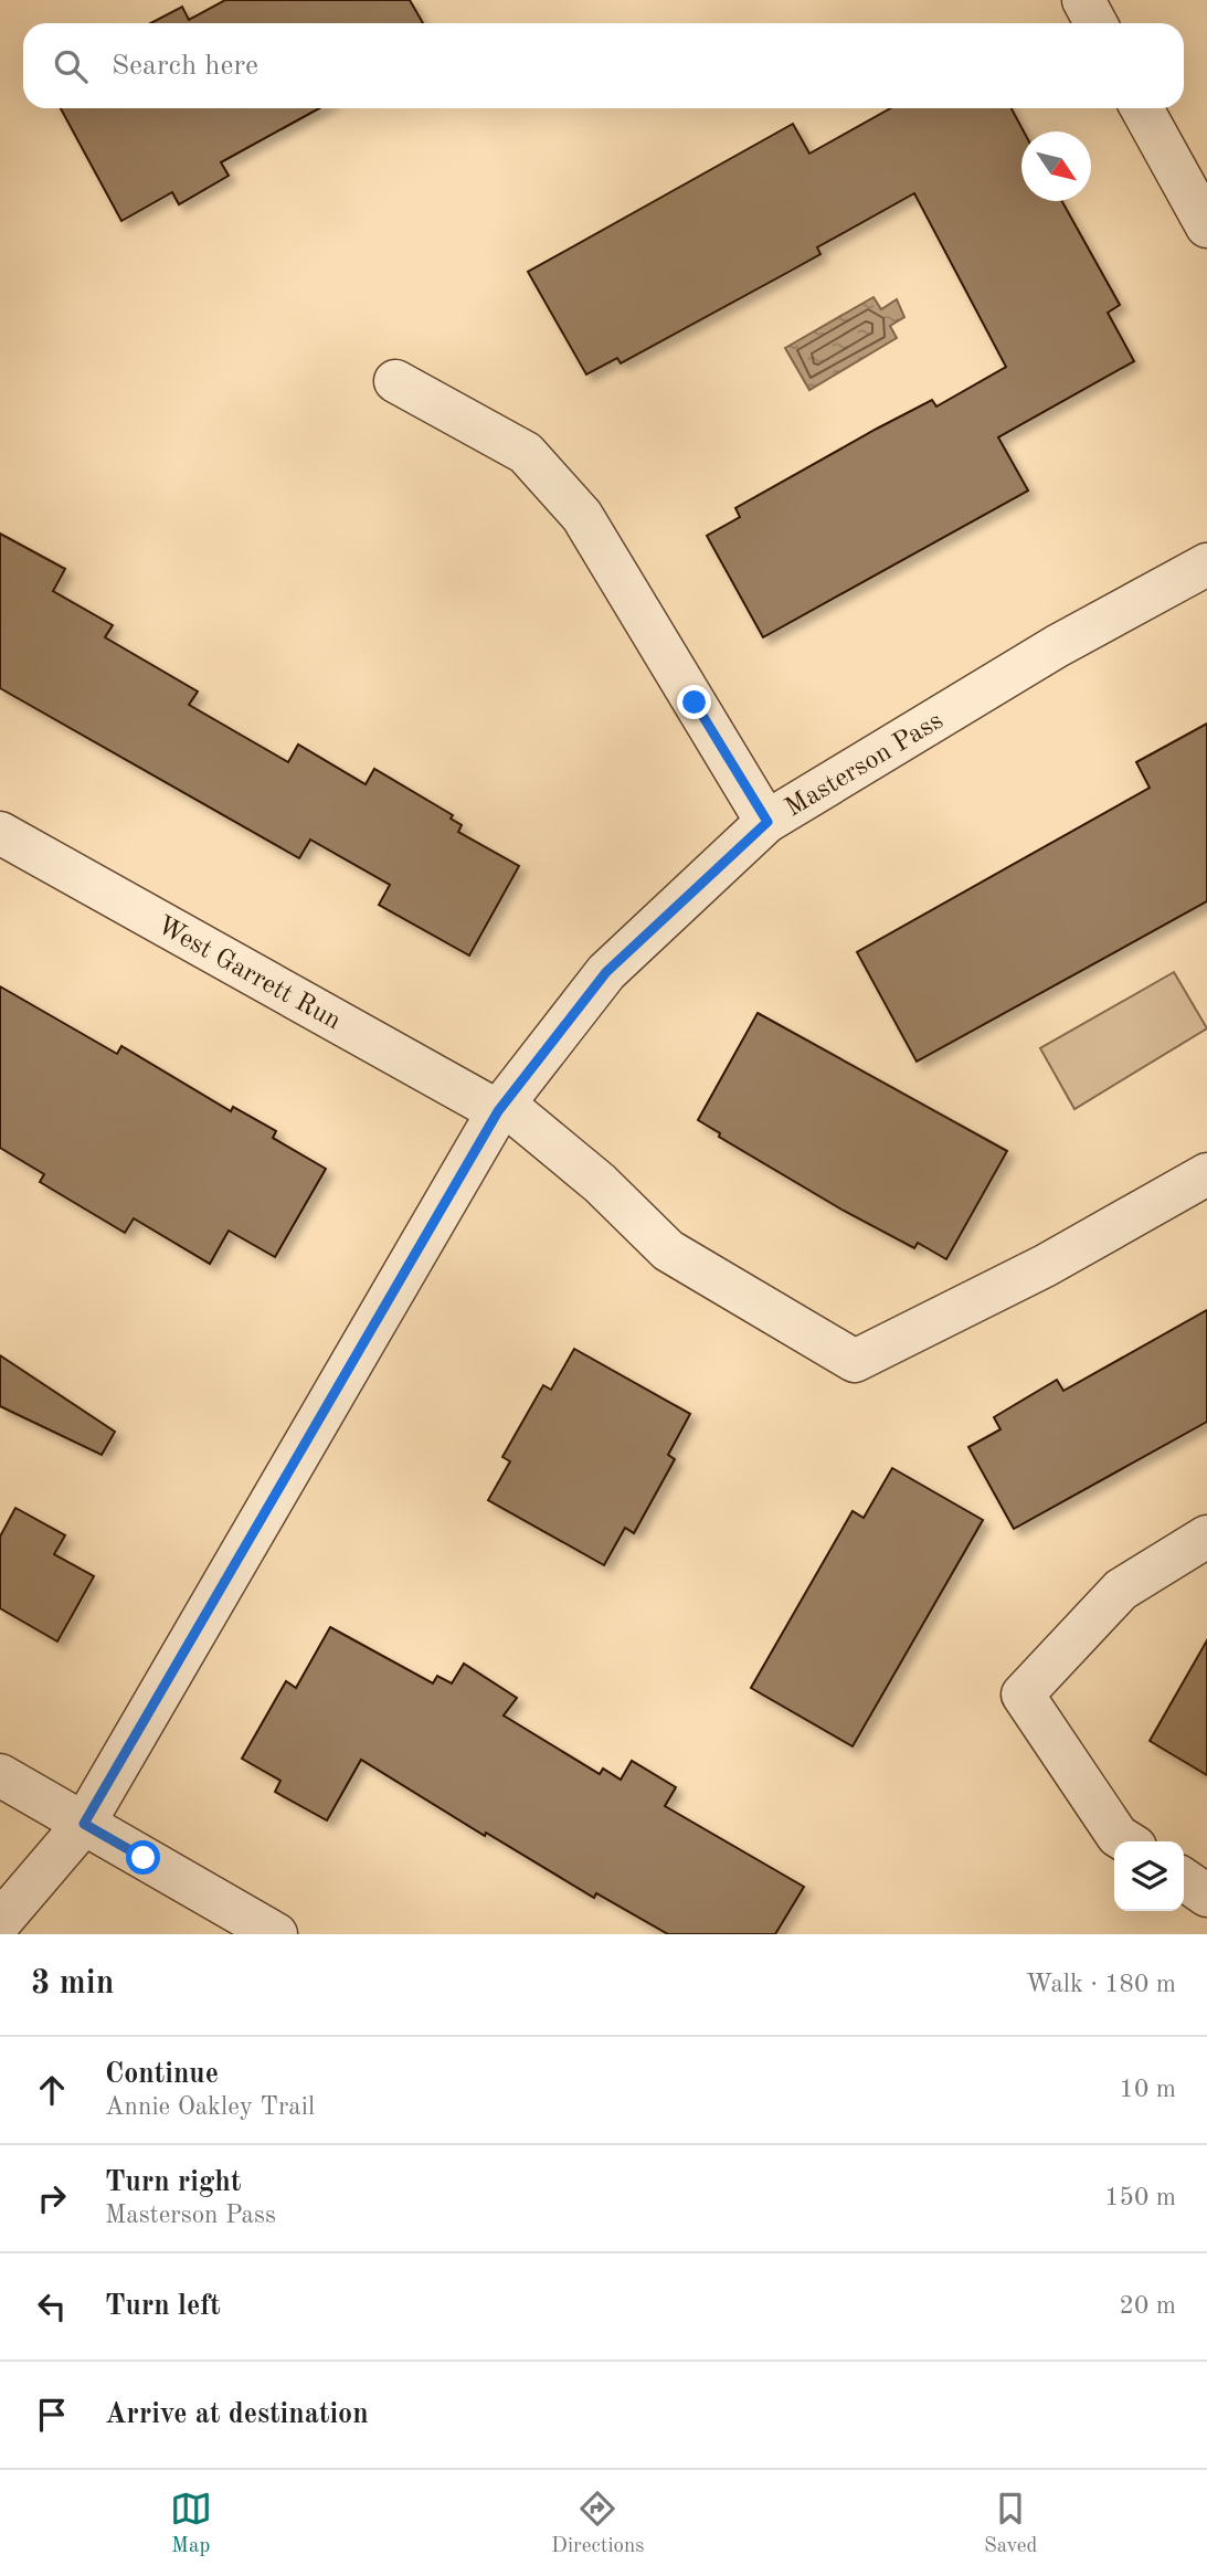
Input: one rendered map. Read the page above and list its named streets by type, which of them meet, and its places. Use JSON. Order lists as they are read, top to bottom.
{
  "streets": {
    "street": ["Masterson Pass", "West Garrett Run"]
  },
  "crossings": [
    ["Masterson Pass", "West Garrett Run"]
  ],
  "north": "bottom right",
  "page": {
    "search": "Search here",
    "heading": ["3 min", "Walk · 180 m"],
    "list": [
      ["Continue", "Annie Oakley Trail", "10 m"],
      ["Turn right", "Masterson Pass", "150 m"],
      ["Turn left", "20 m"],
      "Arrive at destination"
    ],
    "nav": ["Map", "Directions", "Saved"]
  }
}
